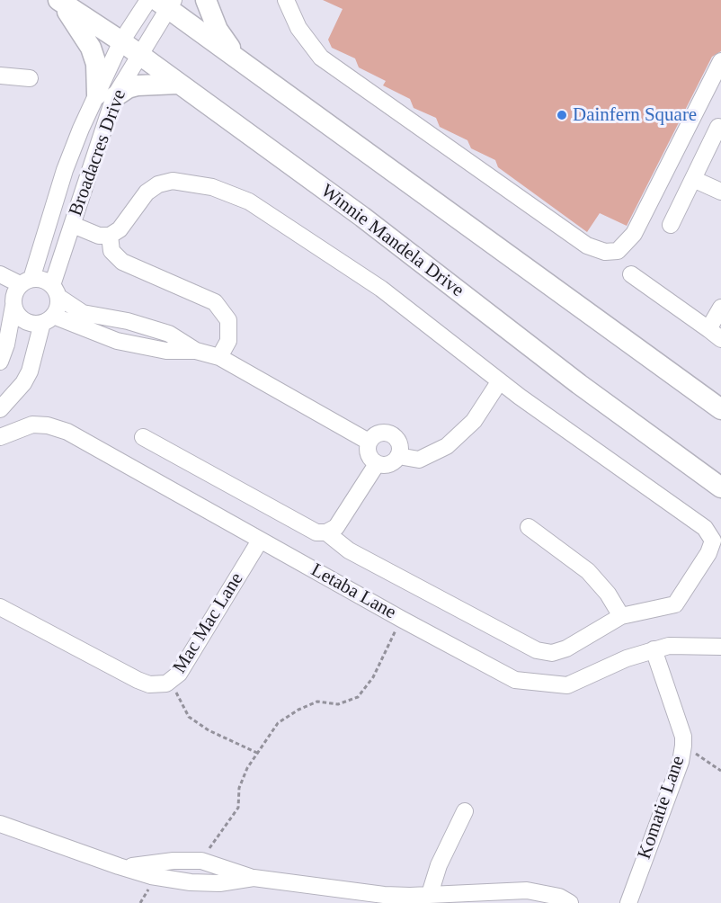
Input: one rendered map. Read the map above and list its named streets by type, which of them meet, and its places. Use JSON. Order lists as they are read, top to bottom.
{
  "streets": {
    "main road": ["Winnie Mandela Drive"],
    "street": [
      "Broadacres Drive",
      "Letaba Lane",
      "Mac Mac Lane",
      "Komatie Lane"
    ]
  },
  "crossings": [
    ["Broadacres Drive", "Winnie Mandela Drive"],
    ["Letaba Lane", "Mac Mac Lane"],
    ["Letaba Lane", "Komatie Lane"]
  ],
  "places": ["Dainfern Square"]
}
